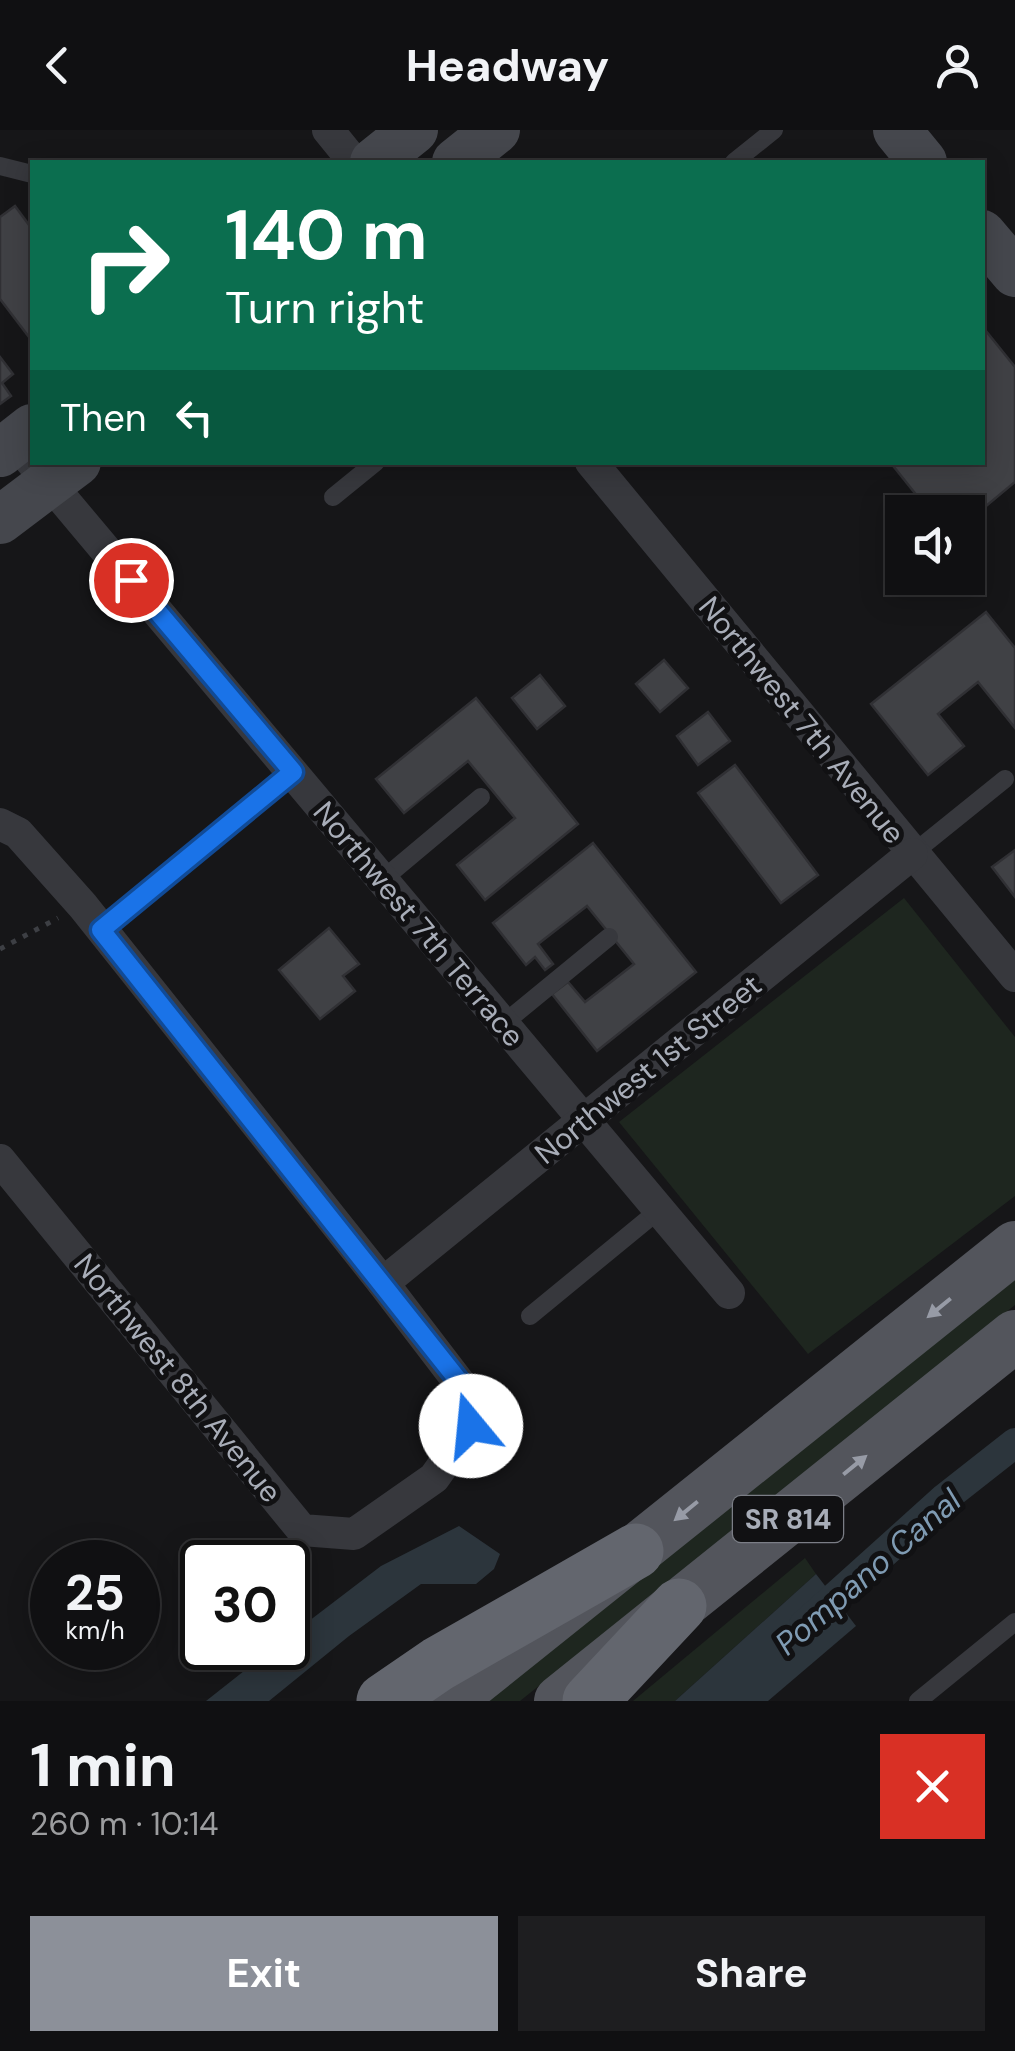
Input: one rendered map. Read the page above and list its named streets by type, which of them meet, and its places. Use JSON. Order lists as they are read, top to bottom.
{
  "streets": {
    "main road": ["SR 814"],
    "street": [
      "Northwest 7th Avenue",
      "Northwest 7th Terrace",
      "Northwest 1st Street",
      "Northwest 8th Avenue"
    ]
  },
  "crossings": [
    ["Northwest 7th Avenue", "Northwest 1st Street"],
    ["Northwest 7th Terrace", "Northwest 1st Street"],
    ["Northwest 1st Street", "Northwest 8th Avenue"]
  ],
  "water": ["Pompano Canal"],
  "page": {
    "header": "Headway",
    "turn": ["140 m", "Turn right"],
    "then": "Then",
    "speed": "25 km/h",
    "limit": "30",
    "heading": ["1 min", "260 m · 10:14"],
    "buttons": ["Exit", "Share"]
  }
}
